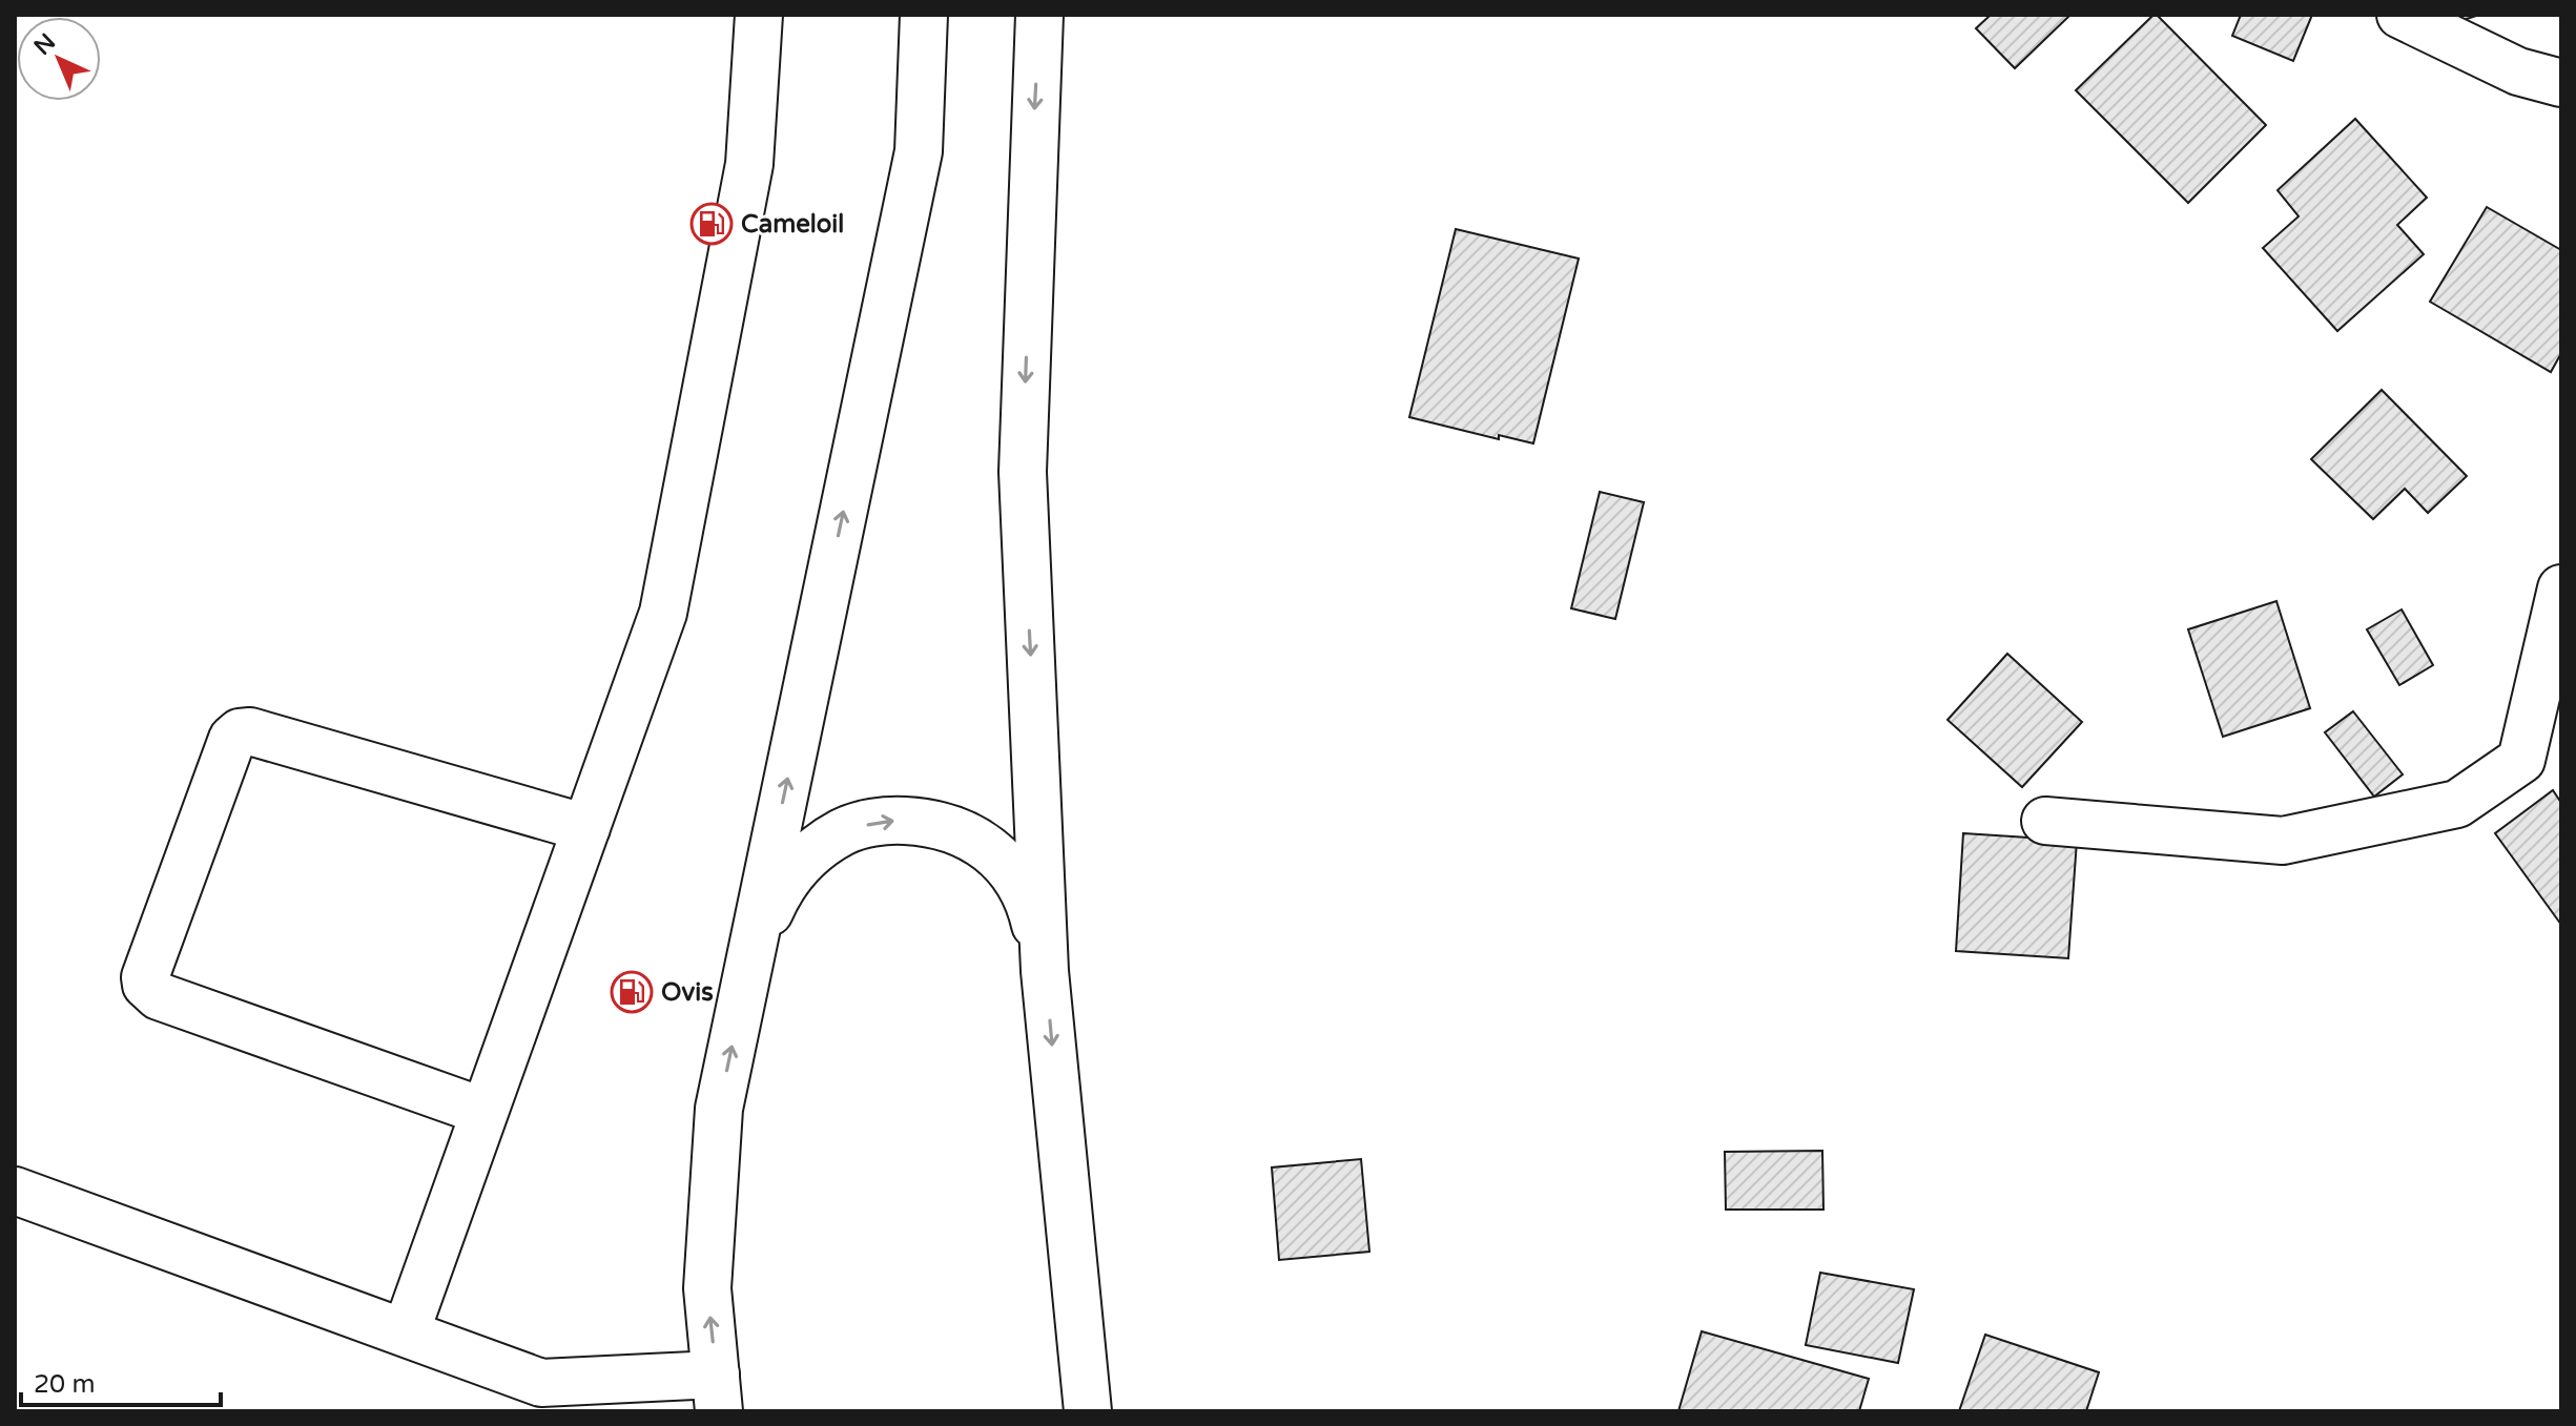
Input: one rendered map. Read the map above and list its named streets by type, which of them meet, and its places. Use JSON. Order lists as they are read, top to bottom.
{
  "places": {
    "fuel station": ["Cameloil", "Ovis"]
  },
  "scale_bar": "20 m",
  "north": "top left"
}
